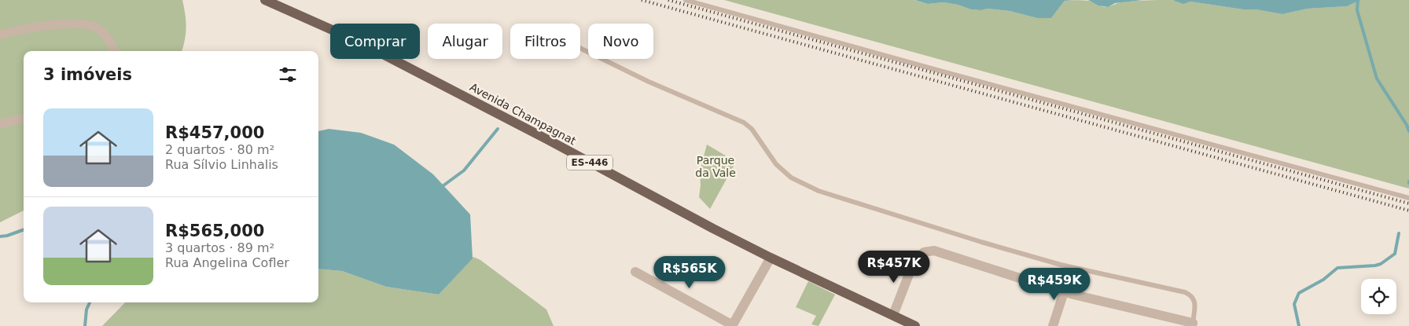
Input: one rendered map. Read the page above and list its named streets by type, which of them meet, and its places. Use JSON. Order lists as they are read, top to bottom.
{
  "streets": {
    "main road": ["Avenida Champagnat", "ES-446"]
  },
  "parks": ["Parque da Vale"],
  "page": {
    "chip": [
      "Comprar",
      "Alugar",
      "Filtros",
      "Novo"
    ],
    "heading": "3 imóveis",
    "list": [
      {
        "name": "R$457,000",
        "note": "2 quartos · 80 m² · Rua Sílvio Linhalis"
      },
      {
        "name": "R$565,000",
        "note": "3 quartos · 89 m² · Rua Angelina Cofler"
      }
    ],
    "price": ["R$457K", "R$565K", "R$459K"]
  }
}
